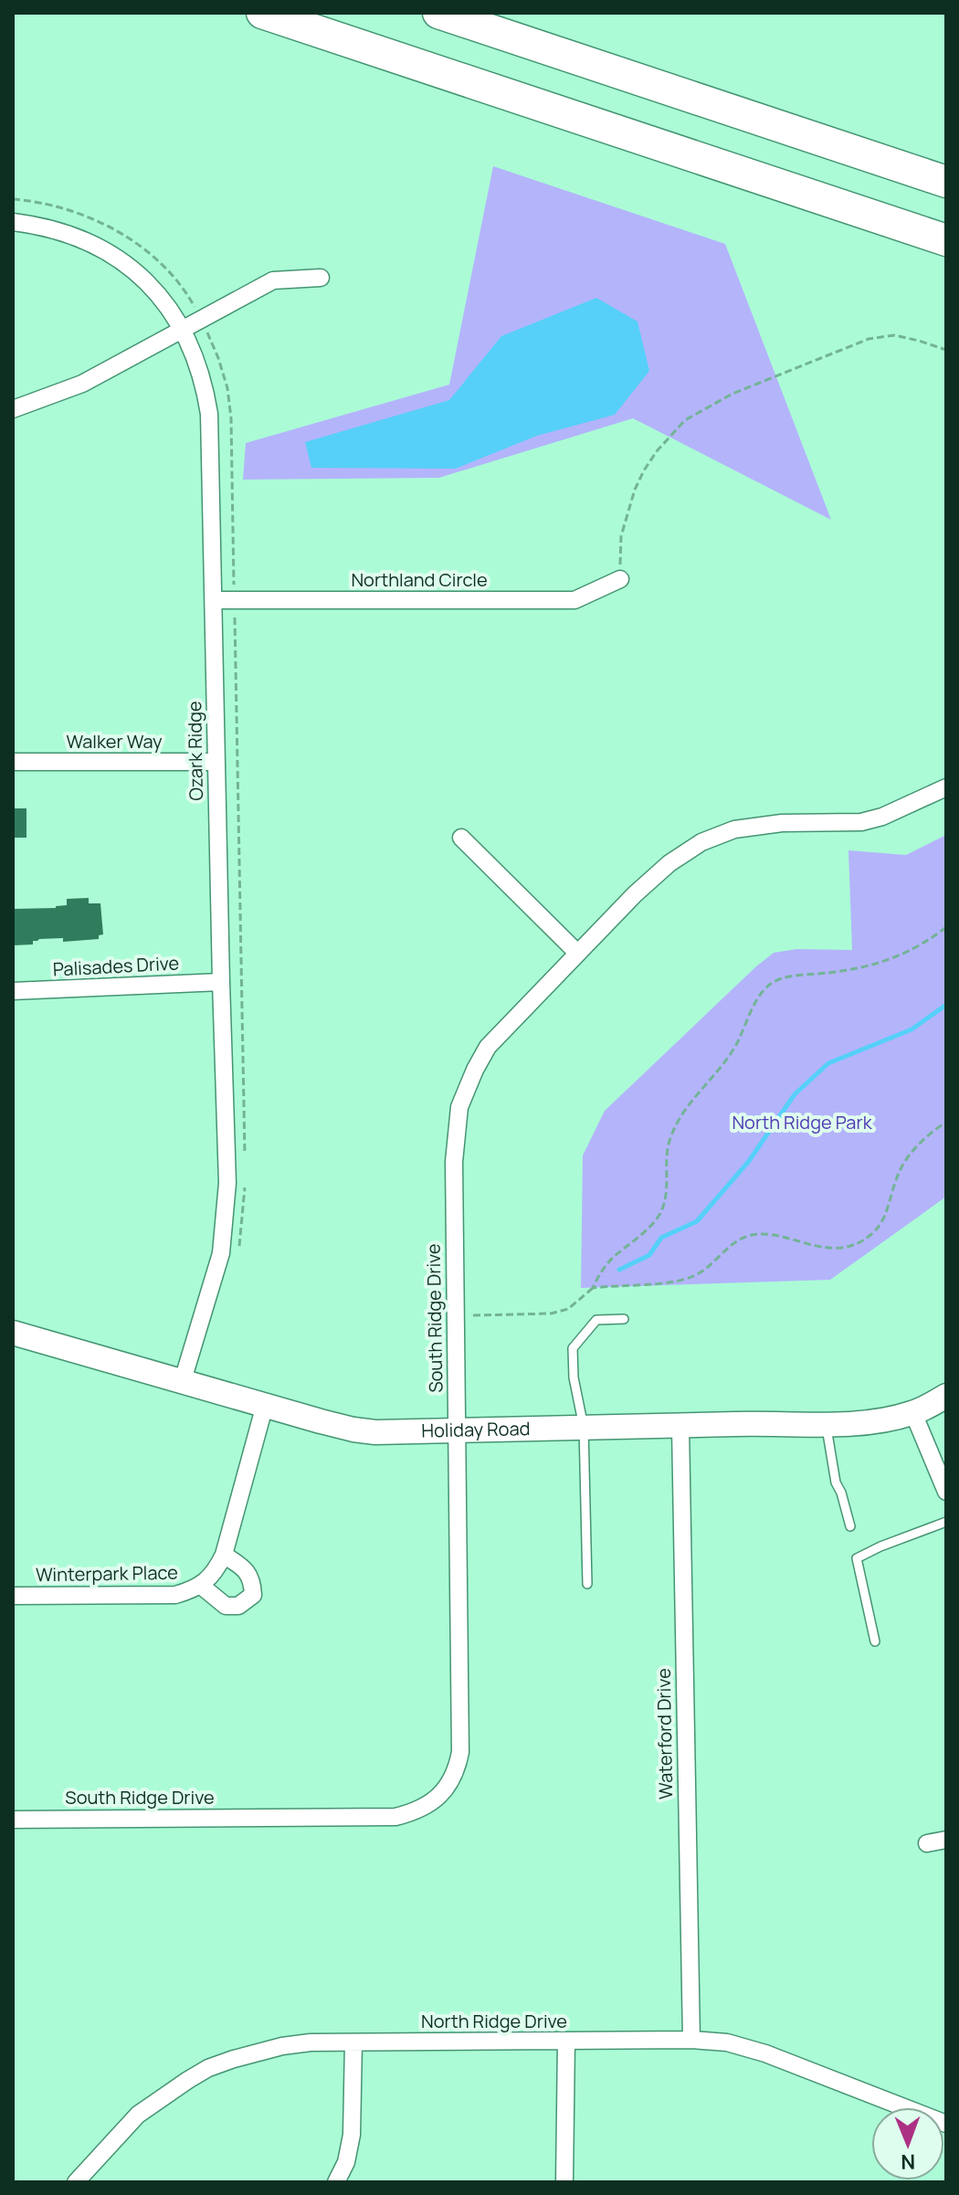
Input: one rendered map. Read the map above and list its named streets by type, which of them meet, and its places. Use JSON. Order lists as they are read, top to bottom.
{
  "streets": {
    "street": [
      "Northland Circle",
      "Walker Way",
      "Ozark Ridge",
      "Palisades Drive",
      "South Ridge Drive",
      "Holiday Road",
      "Winterpark Place",
      "Waterford Drive",
      "North Ridge Drive"
    ]
  },
  "crossings": [
    ["Northland Circle", "Ozark Ridge"],
    ["Walker Way", "Ozark Ridge"],
    ["Ozark Ridge", "Palisades Drive"],
    ["Ozark Ridge", "Holiday Road"],
    ["South Ridge Drive", "Holiday Road"],
    ["Holiday Road", "Winterpark Place"],
    ["Holiday Road", "Waterford Drive"],
    ["Waterford Drive", "North Ridge Drive"]
  ],
  "parks": ["North Ridge Park"],
  "north": "bottom"
}
